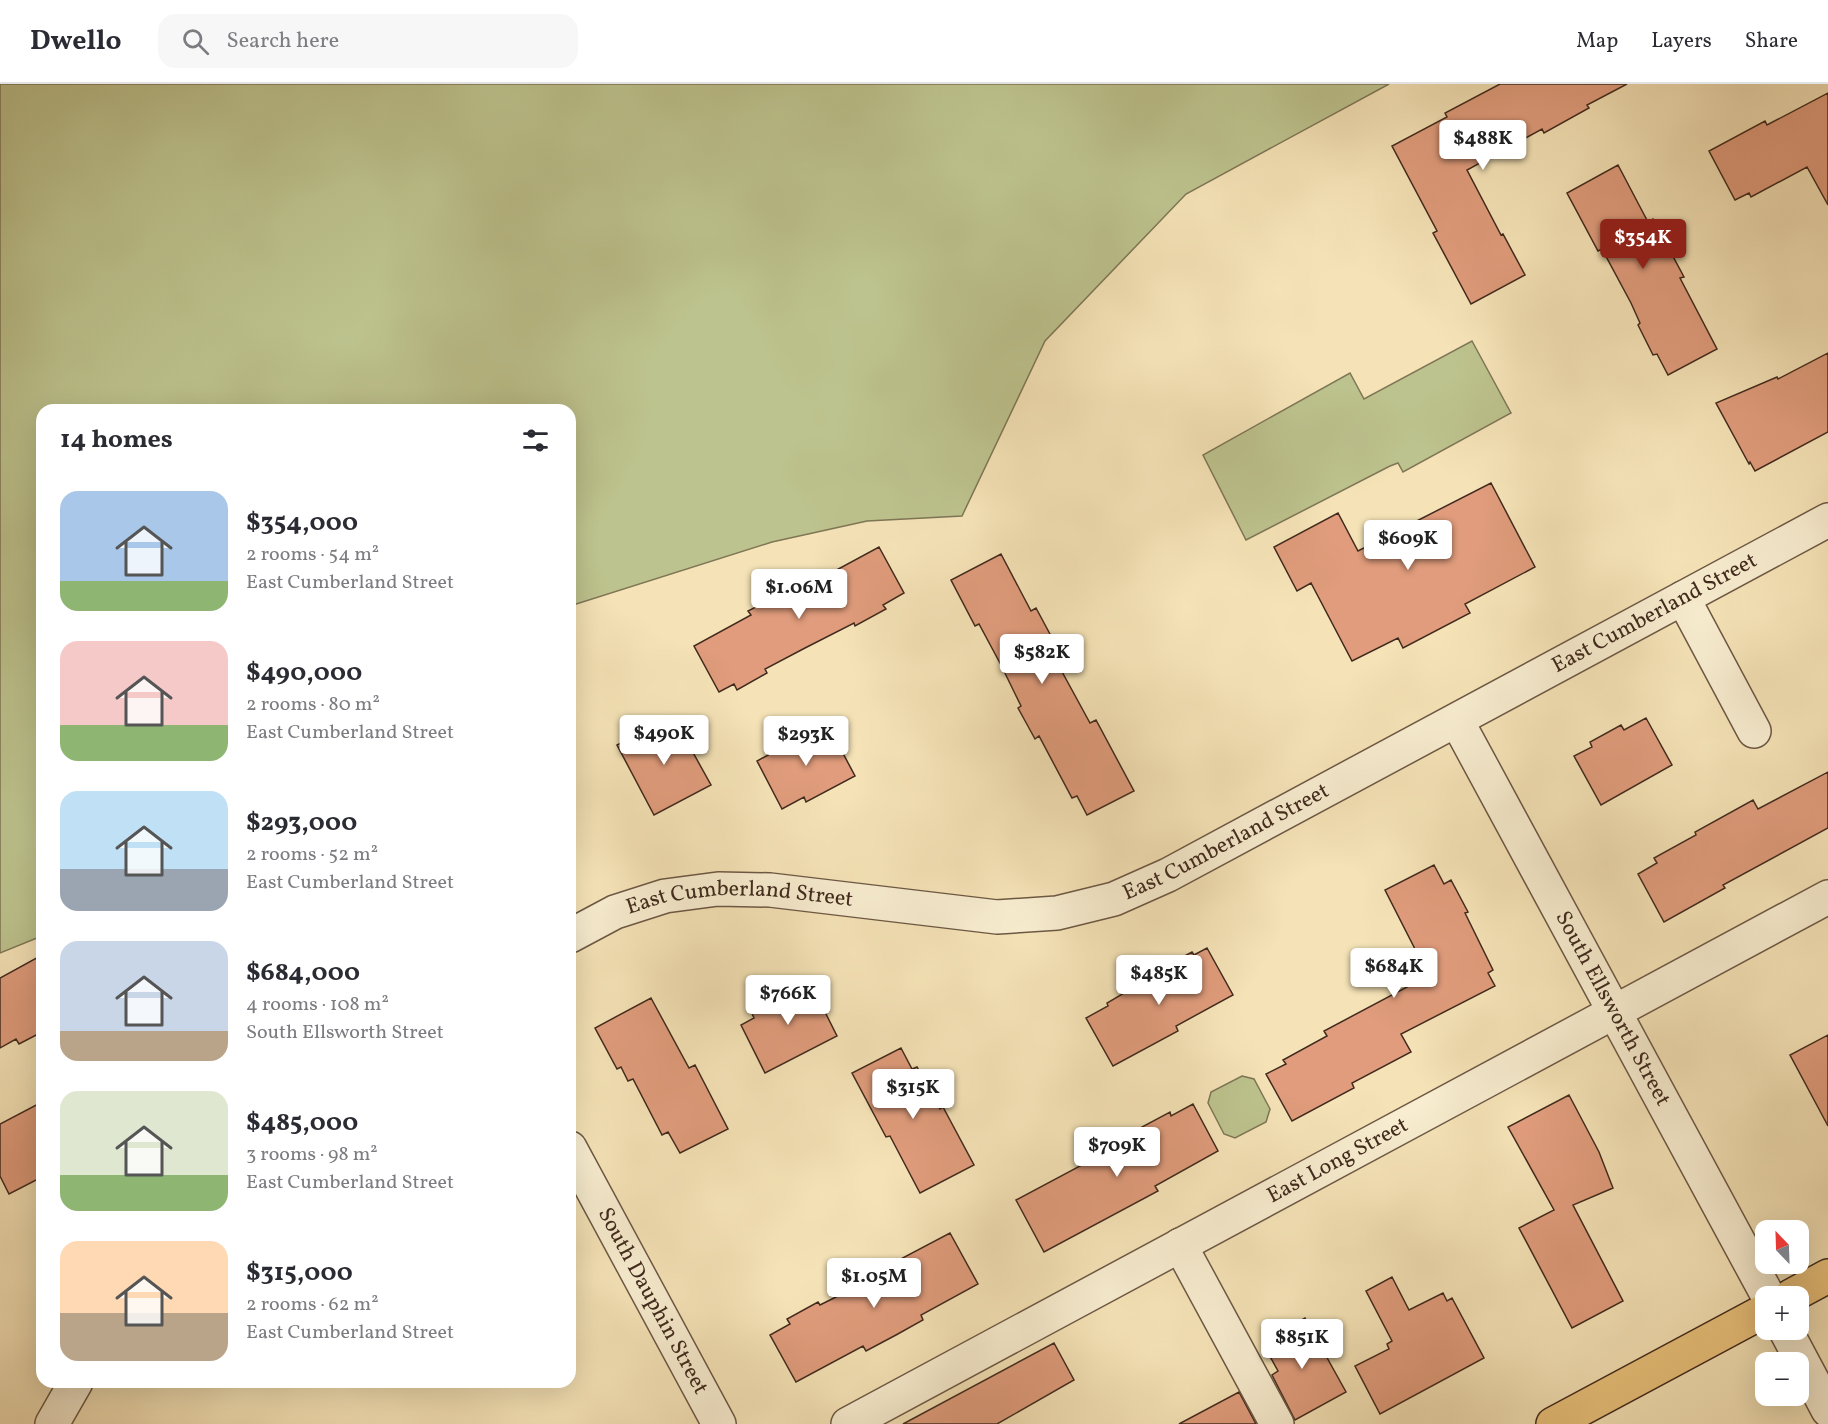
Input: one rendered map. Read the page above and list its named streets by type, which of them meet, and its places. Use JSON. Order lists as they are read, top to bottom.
{
  "streets": {
    "street": [
      "East Cumberland Street",
      "South Ellsworth Street",
      "East Long Street",
      "South Dauphin Street"
    ]
  },
  "crossings": [
    ["East Cumberland Street", "South Ellsworth Street"],
    ["South Ellsworth Street", "East Long Street"]
  ],
  "north": "top left",
  "page": {
    "header": "Dwello",
    "search": "Search here",
    "nav": ["Map", "Layers", "Share"],
    "price": [
      "$488K",
      "$354K",
      "$609K",
      "$1.06M",
      "$582K",
      "$490K",
      "$293K",
      "$684K",
      "$485K",
      "$766K",
      "$315K",
      "$709K",
      "$1.05M",
      "$851K"
    ],
    "heading": "14 homes",
    "list": [
      {
        "name": "$354,000",
        "note": "2 rooms · 54 m² · East Cumberland Street"
      },
      {
        "name": "$490,000",
        "note": "2 rooms · 80 m² · East Cumberland Street"
      },
      {
        "name": "$293,000",
        "note": "2 rooms · 52 m² · East Cumberland Street"
      },
      {
        "name": "$684,000",
        "note": "4 rooms · 108 m² · South Ellsworth Street"
      },
      {
        "name": "$485,000",
        "note": "3 rooms · 98 m² · East Cumberland Street"
      },
      {
        "name": "$315,000",
        "note": "2 rooms · 62 m² · East Cumberland Street"
      }
    ],
    "map_buttons": ["+", "−"]
  }
}
